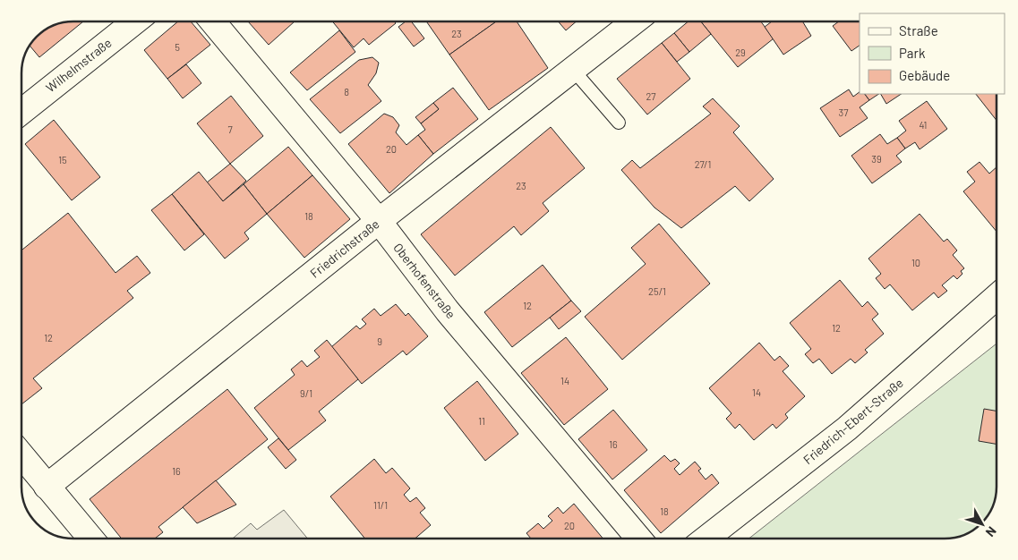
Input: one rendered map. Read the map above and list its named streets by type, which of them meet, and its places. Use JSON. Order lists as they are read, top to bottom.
{
  "streets": {
    "street": [
      "Wilhelmstraße",
      "Friedrichstraße",
      "Oberhofenstraße",
      "Friedrich-Ebert-Straße"
    ]
  },
  "crossings": [
    ["Friedrichstraße", "Oberhofenstraße"]
  ],
  "house_numbers": [
    "23",
    "5",
    "29",
    "8",
    "27",
    "37",
    "41",
    "7",
    "20",
    "39",
    "15",
    "27/1",
    "23",
    "18",
    "10",
    "25/1",
    "12",
    "12",
    "12",
    "9",
    "14",
    "14",
    "9/1",
    "11",
    "16",
    "16",
    "11/1",
    "18",
    "20"
  ],
  "legend": ["Straße", "Park", "Gebäude"],
  "north": "bottom right"
}
